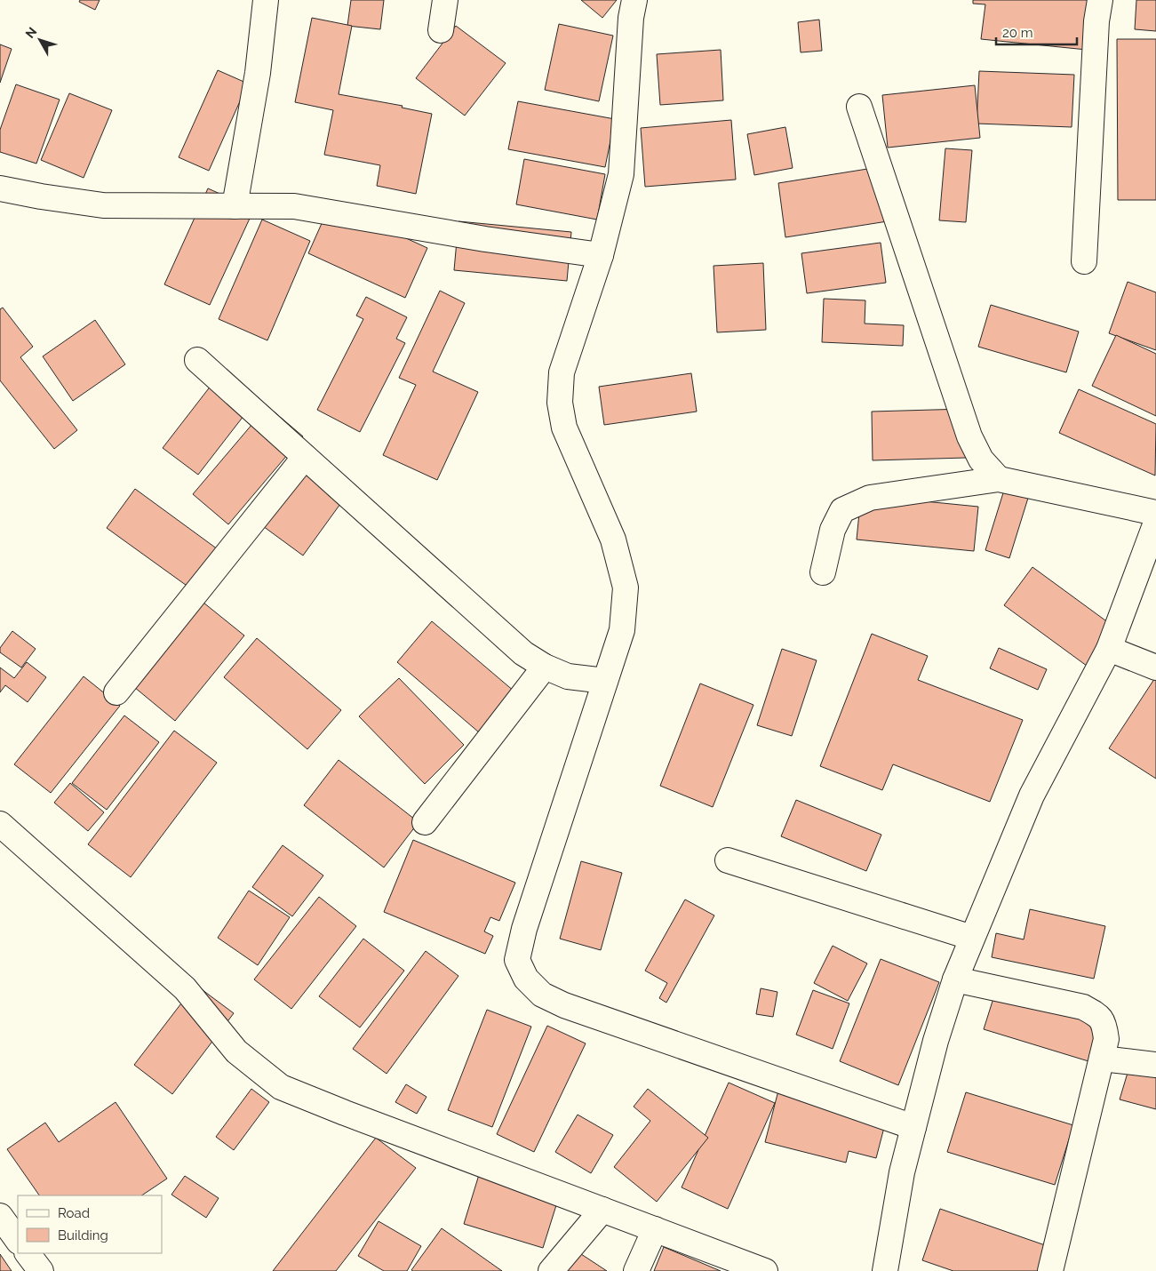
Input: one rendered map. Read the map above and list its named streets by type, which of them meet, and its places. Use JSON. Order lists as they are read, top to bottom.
{
  "legend": ["Road", "Building"],
  "scale_bar": "20 m",
  "north": "top left"
}
